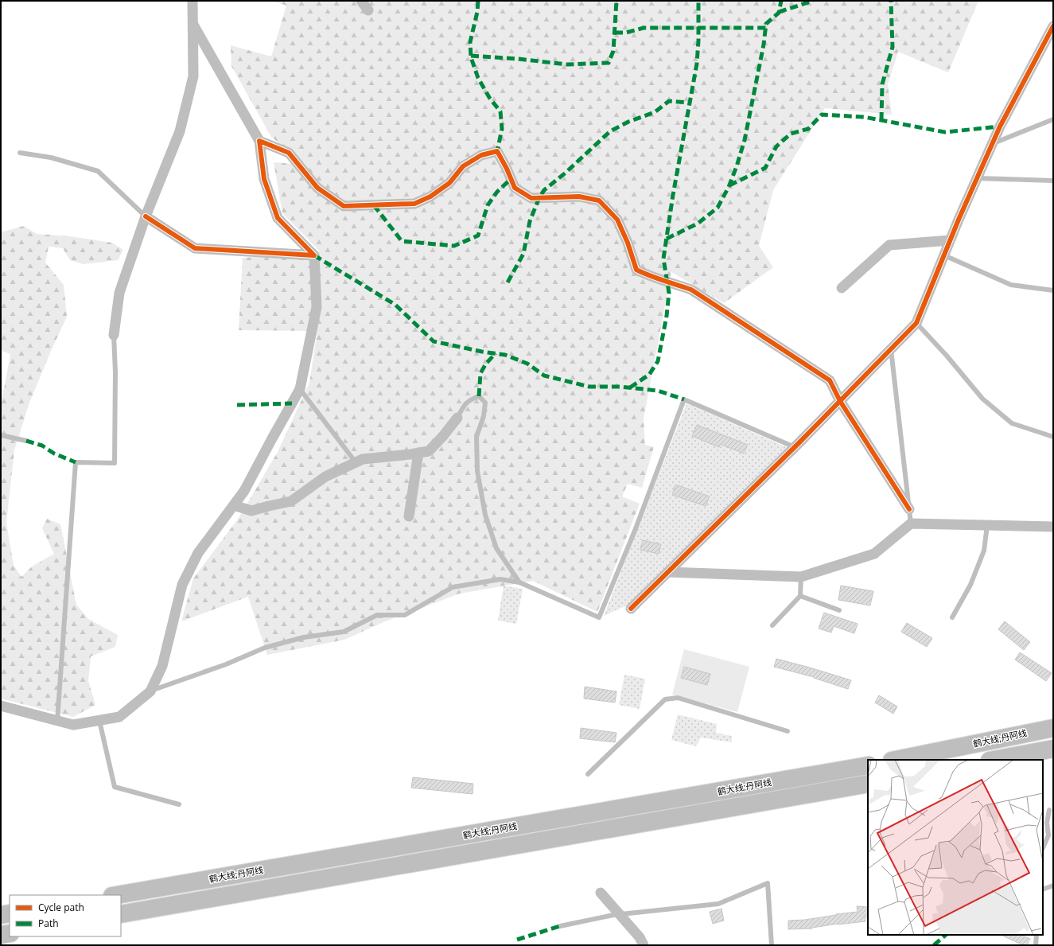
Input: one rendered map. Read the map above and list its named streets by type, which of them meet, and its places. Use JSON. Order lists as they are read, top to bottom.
{
  "streets": {
    "highway": ["鹤大线;丹阿线"]
  },
  "legend": ["Cycle path", "Path"]
}
